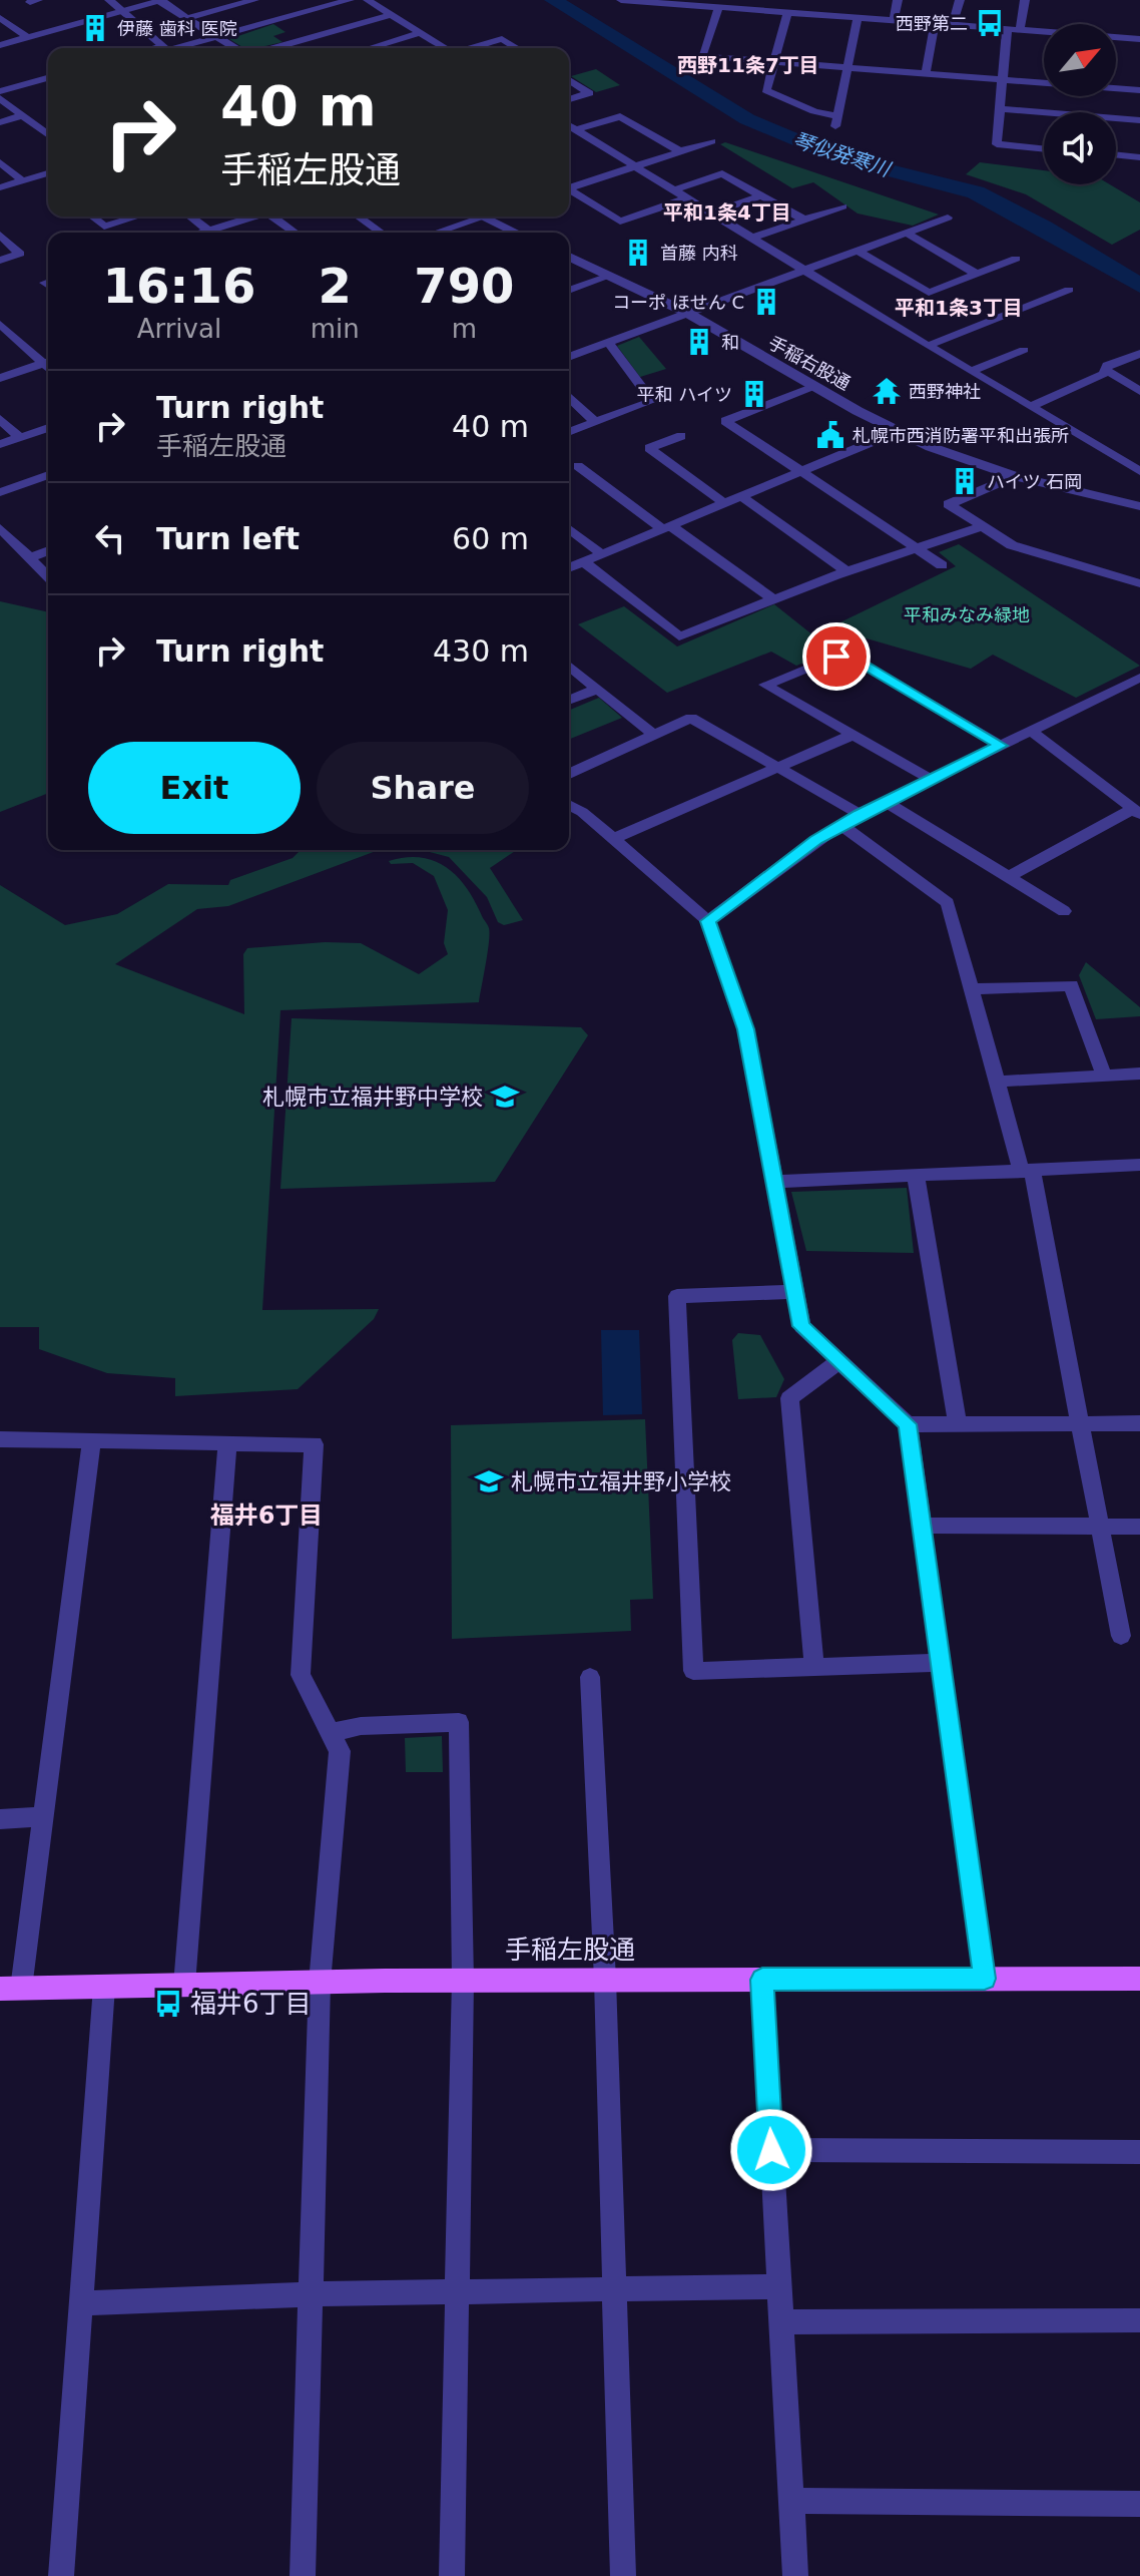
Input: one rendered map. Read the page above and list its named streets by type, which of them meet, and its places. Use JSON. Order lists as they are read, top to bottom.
{
  "streets": {
    "main road": ["手稲左股通"],
    "street": ["手稲右股通"]
  },
  "districts": [
    "西野11条7丁目",
    "平和1条4丁目",
    "平和1条3丁目",
    "福井6丁目"
  ],
  "water": ["琴似発寒川"],
  "parks": ["平和みなみ緑地"],
  "places": {
    "bus stop": ["西野第二", "福井6丁目"],
    "building": [
      "伊藤 歯科 医院",
      "首藤 内科",
      "コーポ ほせん C",
      "和",
      "平和 ハイツ",
      "ハイツ 石岡"
    ],
    "temple": ["西野神社"],
    "public building": ["札幌市西消防署平和出張所"],
    "school or university": ["札幌市立福井野中学校", "札幌市立福井野小学校"]
  },
  "north": "top right",
  "page": {
    "turn": ["40 m", "手稲左股通"],
    "eta": [
      "16:16",
      "Arrival",
      "2",
      "min",
      "790",
      "m"
    ],
    "list": [
      {
        "name": "Turn right",
        "note": "手稲左股通",
        "value": "40 m"
      },
      {
        "name": "Turn left",
        "value": "60 m"
      },
      {
        "name": "Turn right",
        "value": "430 m"
      }
    ],
    "buttons": ["Exit", "Share"]
  }
}
